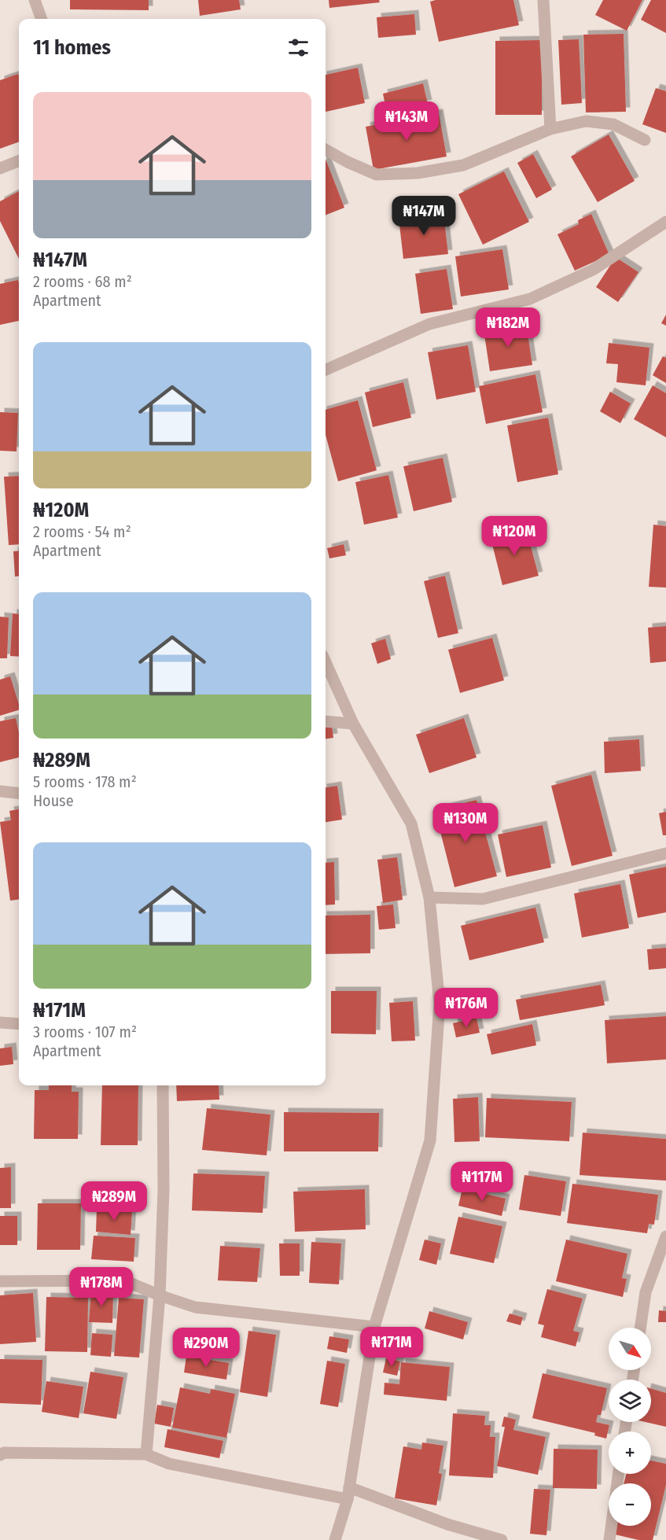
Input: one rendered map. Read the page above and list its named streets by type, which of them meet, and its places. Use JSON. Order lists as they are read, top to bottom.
{
  "north": "bottom right",
  "page": {
    "heading": "11 homes",
    "list": [
      {
        "name": "₦147M",
        "note": "2 rooms · 68 m² · Apartment"
      },
      {
        "name": "₦120M",
        "note": "2 rooms · 54 m² · Apartment"
      },
      {
        "name": "₦289M",
        "note": "5 rooms · 178 m² · House"
      },
      {
        "name": "₦171M",
        "note": "3 rooms · 107 m² · Apartment"
      }
    ],
    "price": [
      "₦143M",
      "₦147M",
      "₦182M",
      "₦120M",
      "₦130M",
      "₦176M",
      "₦117M",
      "₦289M",
      "₦178M",
      "₦171M",
      "₦290M"
    ],
    "map_buttons": ["+", "−"]
  }
}
